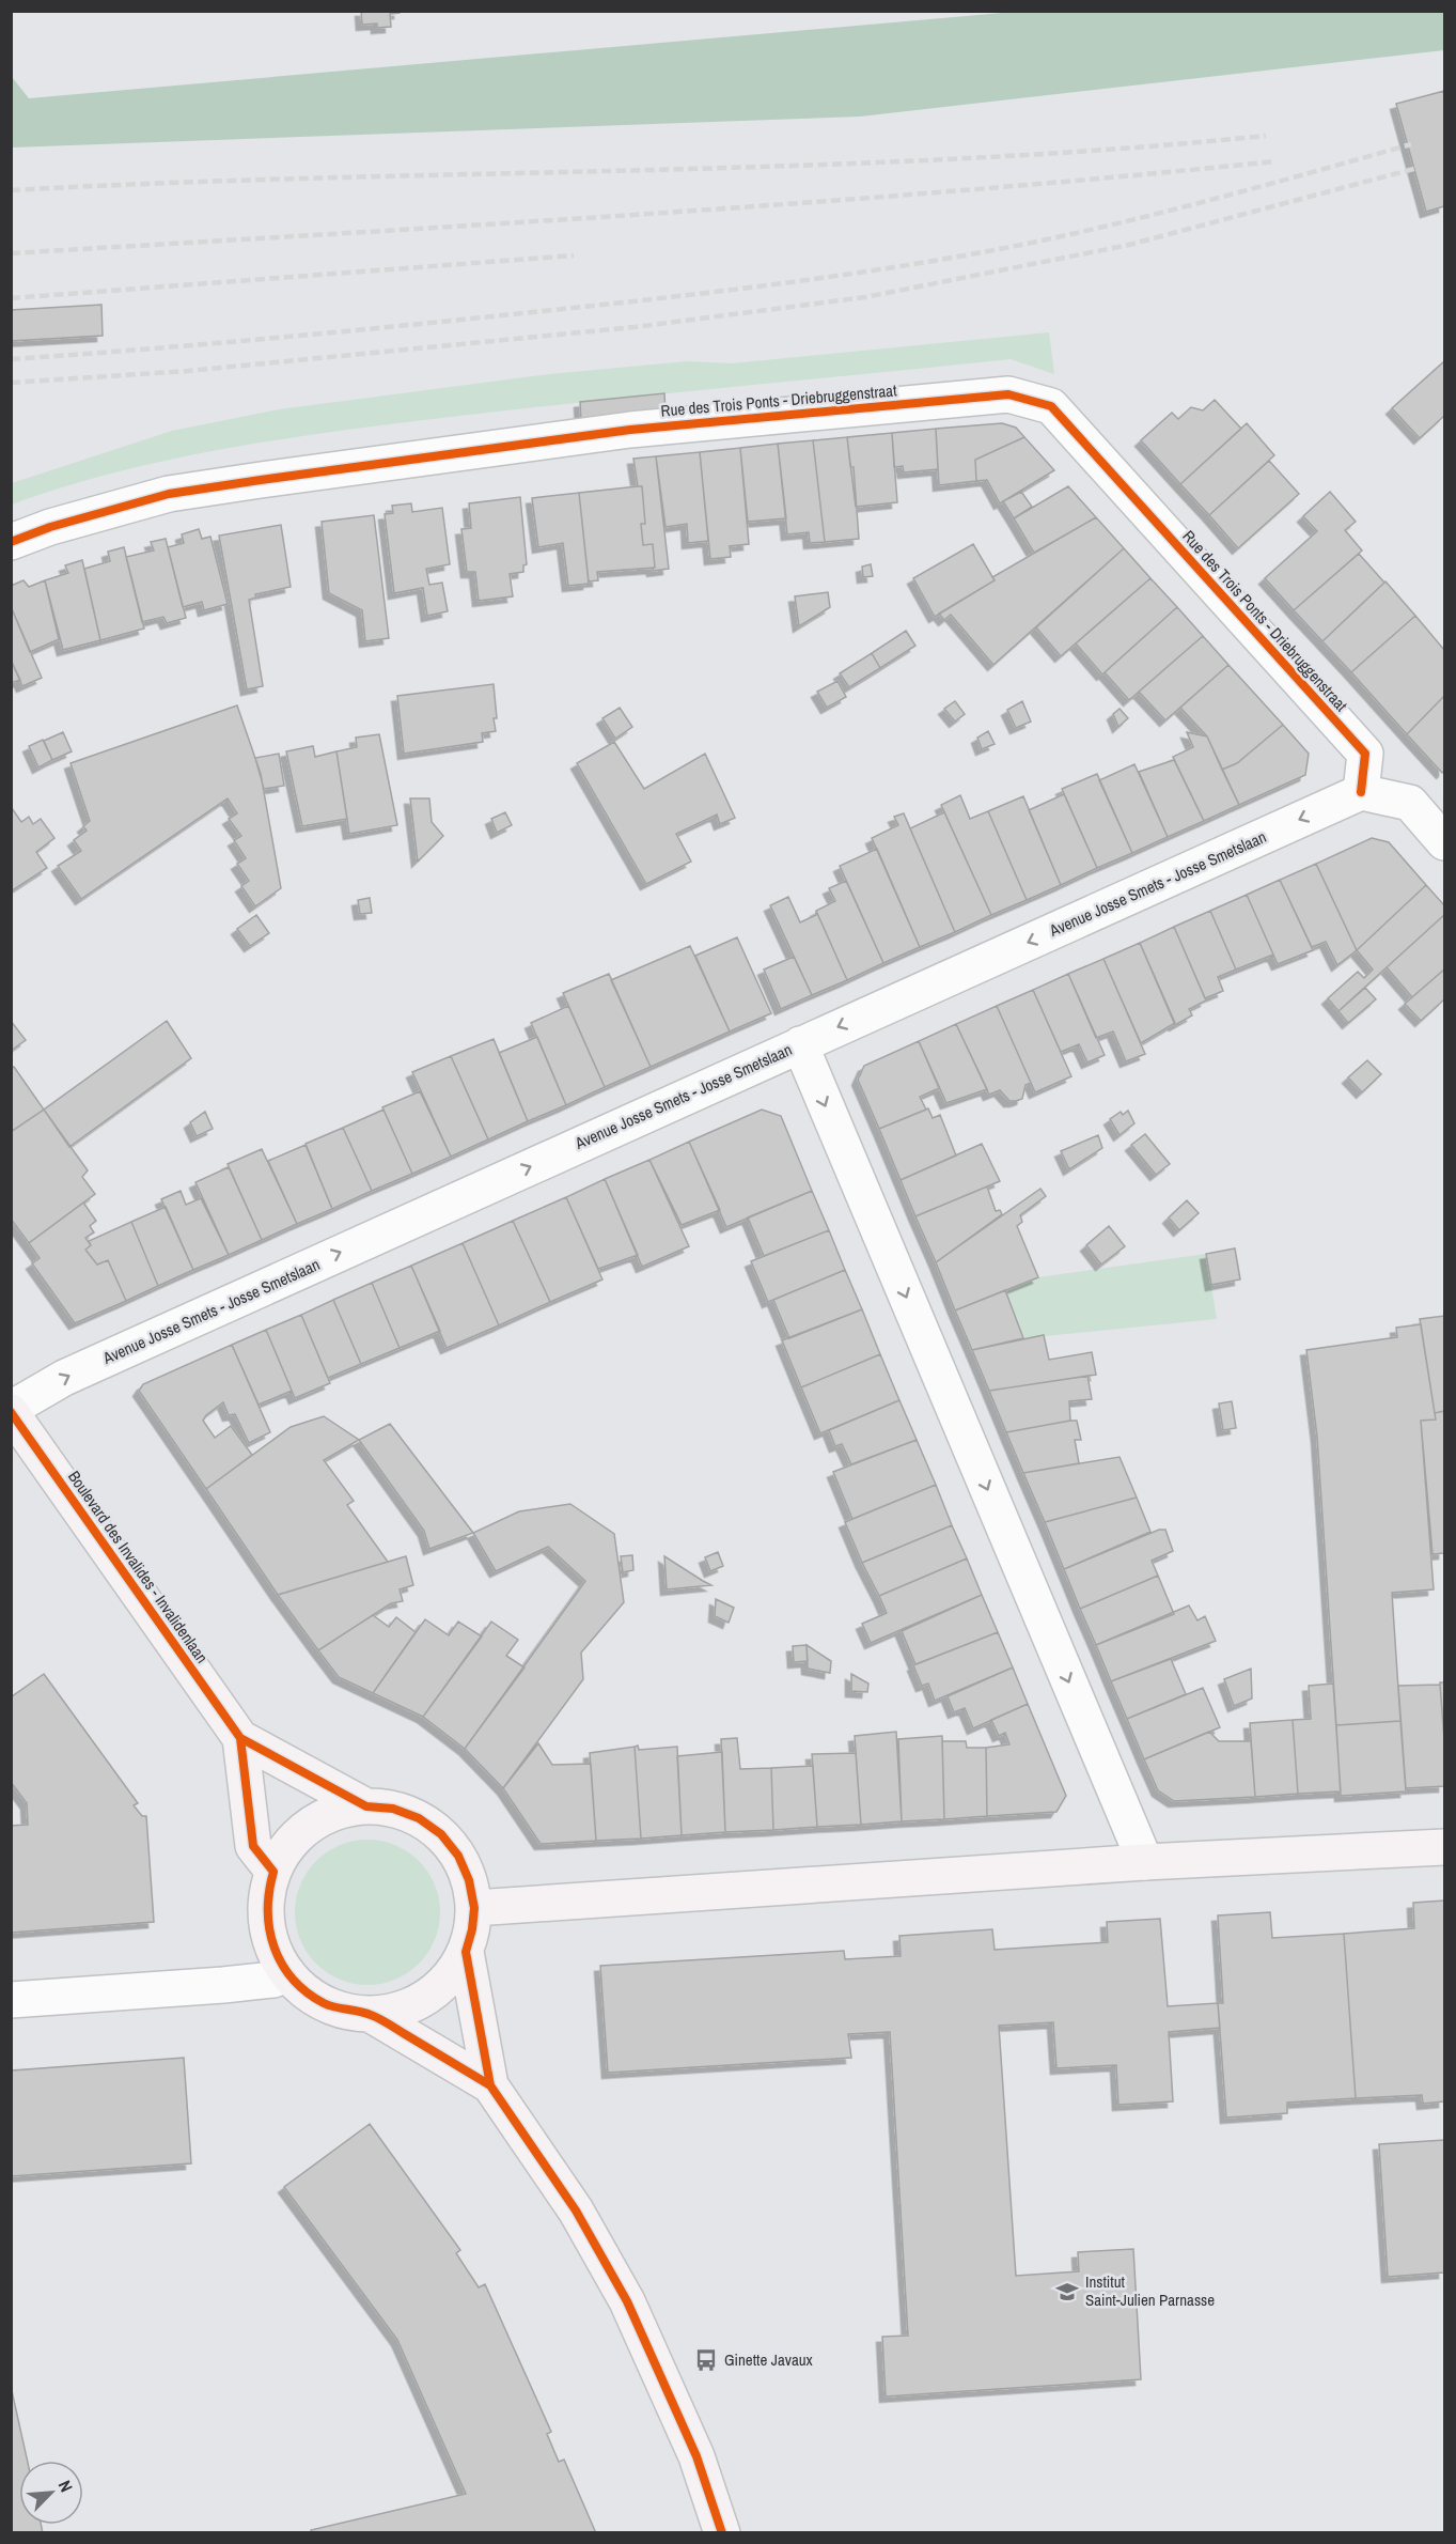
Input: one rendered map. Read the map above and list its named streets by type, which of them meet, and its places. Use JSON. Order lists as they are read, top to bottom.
{
  "streets": {
    "street": ["Rue des Trois Ponts - Driebruggenstraat", "Avenue Josse Smets - Josse Smetslaan", "Boulevard des Invalides - Invalidenlaan"]
  },
  "crossings": [
    ["Rue des Trois Ponts - Driebruggenstraat", "Avenue Josse Smets - Josse Smetslaan"],
    ["Avenue Josse Smets - Josse Smetslaan", "Boulevard des Invalides - Invalidenlaan"]
  ],
  "places": {
    "school or university": ["Institut Saint-Julien Parnasse"],
    "bus stop": ["Ginette Javaux"]
  },
  "north": "top right"
}
